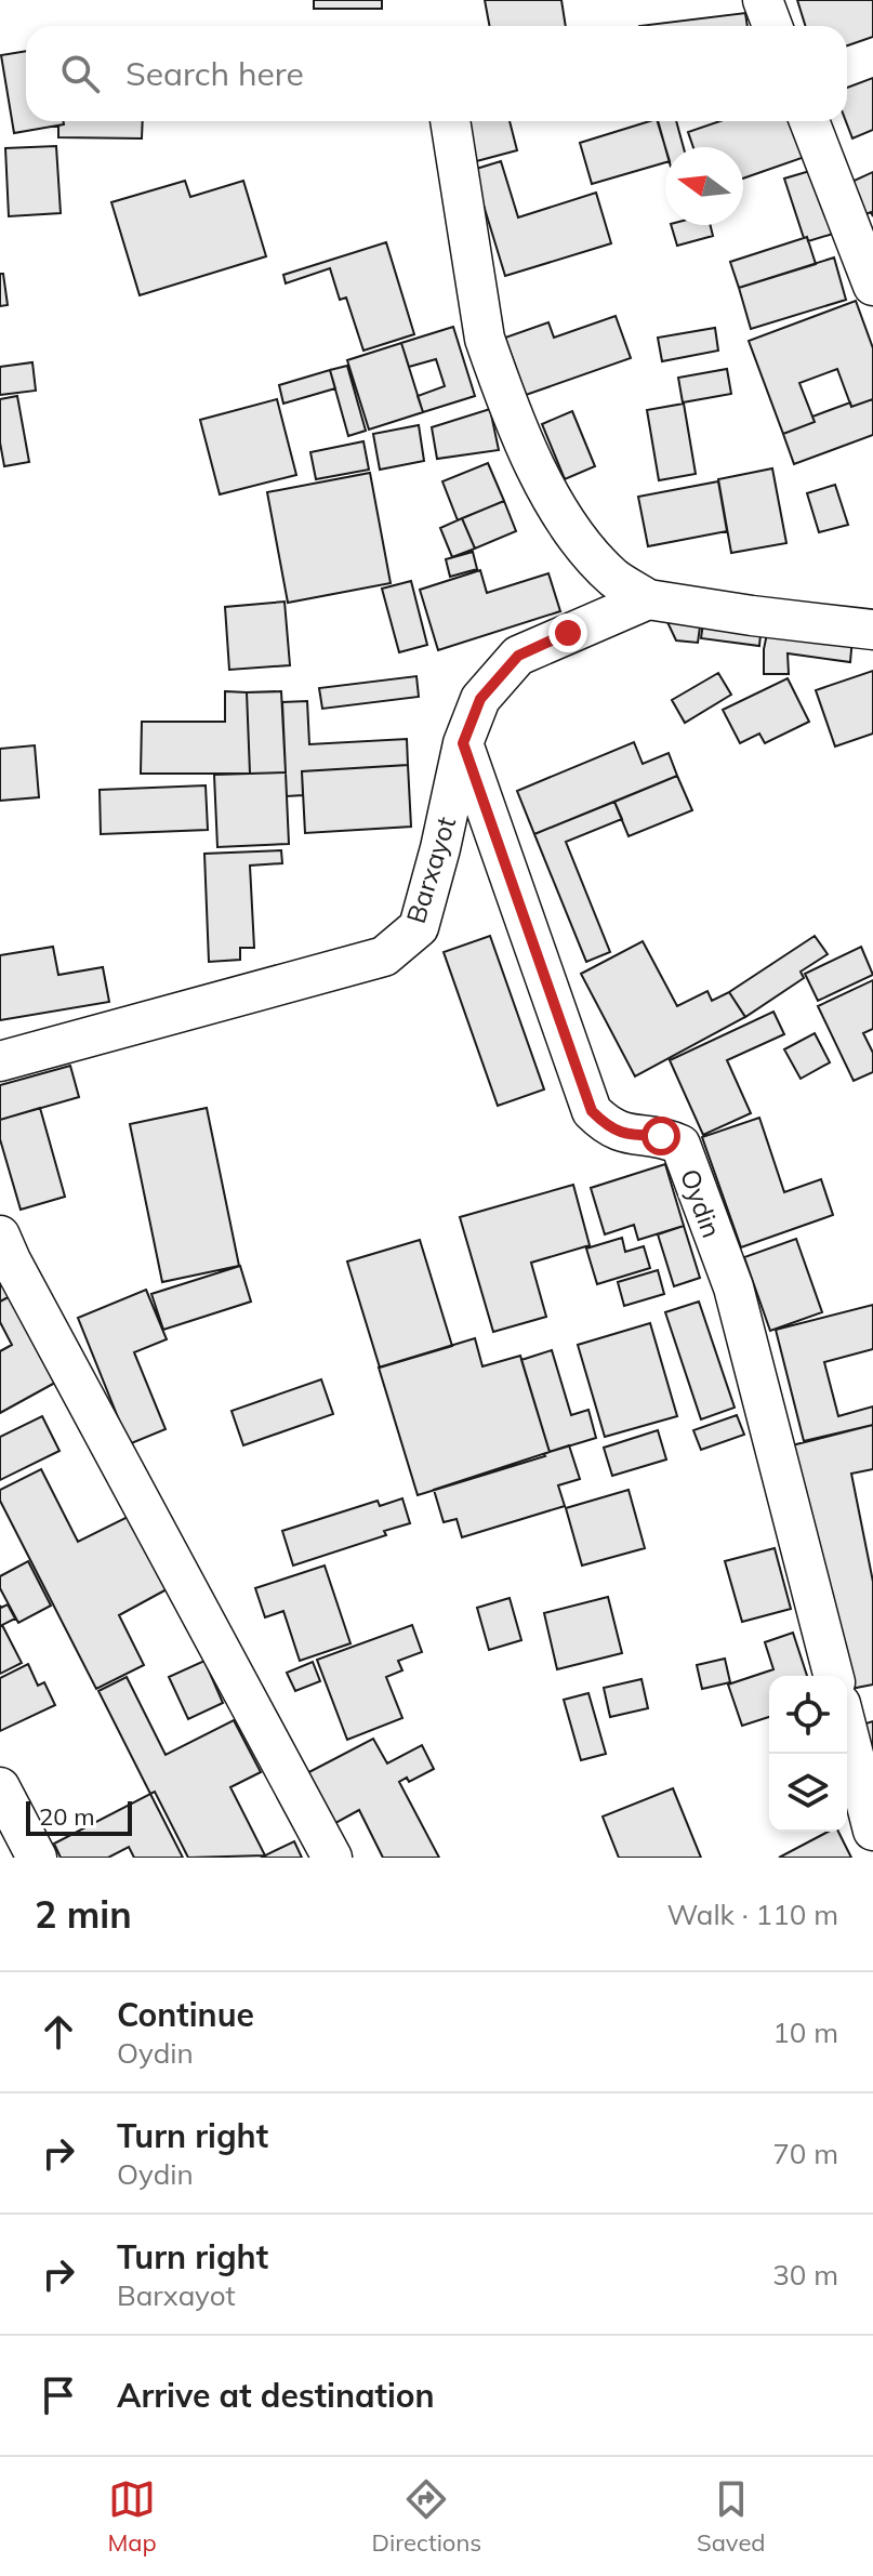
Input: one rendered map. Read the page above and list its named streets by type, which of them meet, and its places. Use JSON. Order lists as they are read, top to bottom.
{
  "streets": {
    "street": ["Barxayot", "Oydin"]
  },
  "crossings": [
    ["Barxayot", "Oydin"]
  ],
  "scale_bar": "20 m",
  "north": "left",
  "page": {
    "search": "Search here",
    "scale": "20 m",
    "heading": ["2 min", "Walk · 110 m"],
    "list": [
      ["Continue", "Oydin", "10 m"],
      ["Turn right", "Oydin", "70 m"],
      ["Turn right", "Barxayot", "30 m"],
      "Arrive at destination"
    ],
    "nav": ["Map", "Directions", "Saved"]
  }
}
